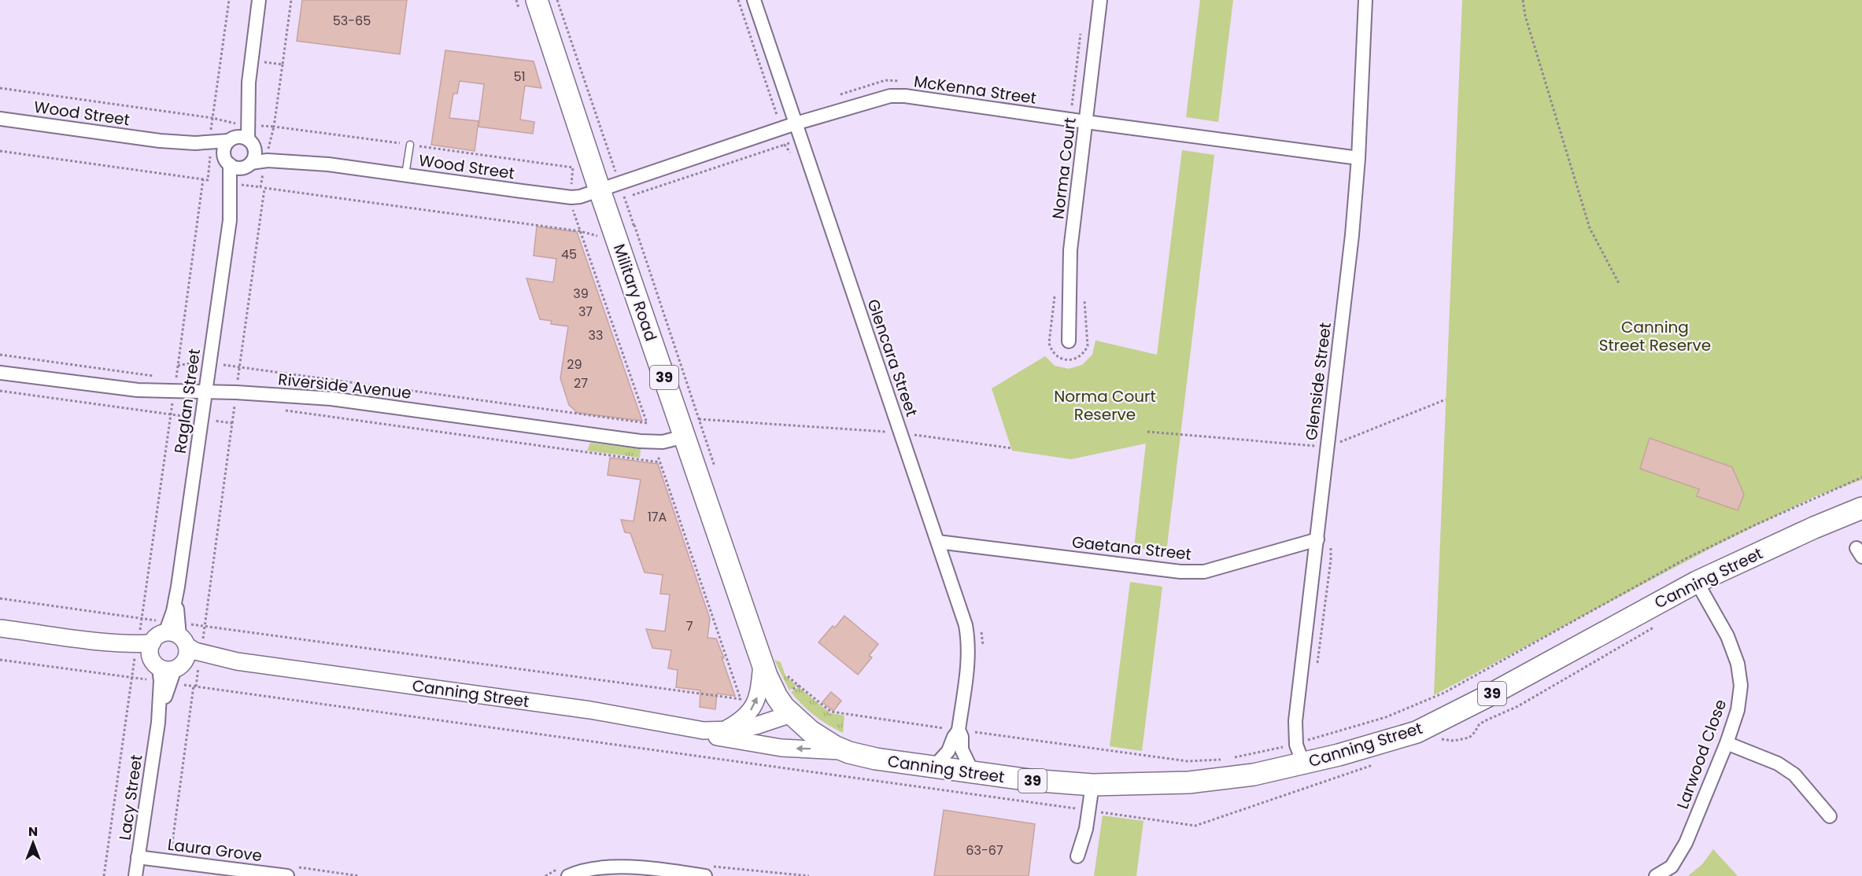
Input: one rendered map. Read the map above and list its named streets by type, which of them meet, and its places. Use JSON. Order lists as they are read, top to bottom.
{
  "streets": {
    "main road": ["Military Road", "39", "Canning Street"],
    "street": [
      "McKenna Street",
      "Wood Street",
      "Norma Court",
      "Glencara Street",
      "Glenside Street",
      "Riverside Avenue",
      "Raglan Street",
      "Gaetana Street",
      "Larwood Close",
      "Lacy Street",
      "Laura Grove"
    ]
  },
  "crossings": [
    ["McKenna Street", "Wood Street"],
    ["McKenna Street", "Norma Court"],
    ["McKenna Street", "Military Road"],
    ["McKenna Street", "Glencara Street"],
    ["McKenna Street", "Glenside Street"],
    ["Wood Street", "Military Road"],
    ["Wood Street", "Raglan Street"],
    ["Military Road", "Riverside Avenue"],
    ["Military Road", "Canning Street"],
    ["Glencara Street", "Gaetana Street"],
    ["Glencara Street", "Canning Street"],
    ["Glenside Street", "Gaetana Street"],
    ["Glenside Street", "Canning Street"],
    ["Riverside Avenue", "Raglan Street"],
    ["Raglan Street", "Canning Street"],
    ["Raglan Street", "Lacy Street"],
    ["Canning Street", "Larwood Close"],
    ["Canning Street", "Lacy Street"],
    ["Lacy Street", "Laura Grove"]
  ],
  "parks": ["Canning Street Reserve", "Norma Court Reserve"],
  "house_numbers": [
    "53-65",
    "51",
    "45",
    "39",
    "37",
    "33",
    "29",
    "27",
    "17A",
    "7",
    "63-67"
  ],
  "north": "top"
}
